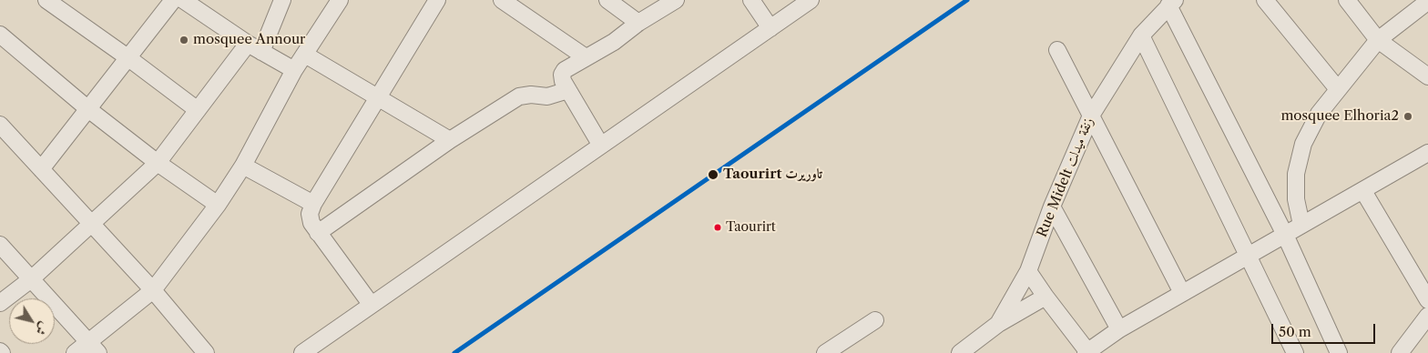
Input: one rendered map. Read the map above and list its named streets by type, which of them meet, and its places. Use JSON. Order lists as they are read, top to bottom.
{
  "streets": {
    "street": ["Rue Midelt زنقة ميدلت"]
  },
  "places": [
    "mosquee Annour",
    "mosquee Elhoria2",
    "Taourirt تاوريرت",
    "Taourirt"
  ],
  "scale_bar": "50 m",
  "north": "bottom right"
}
